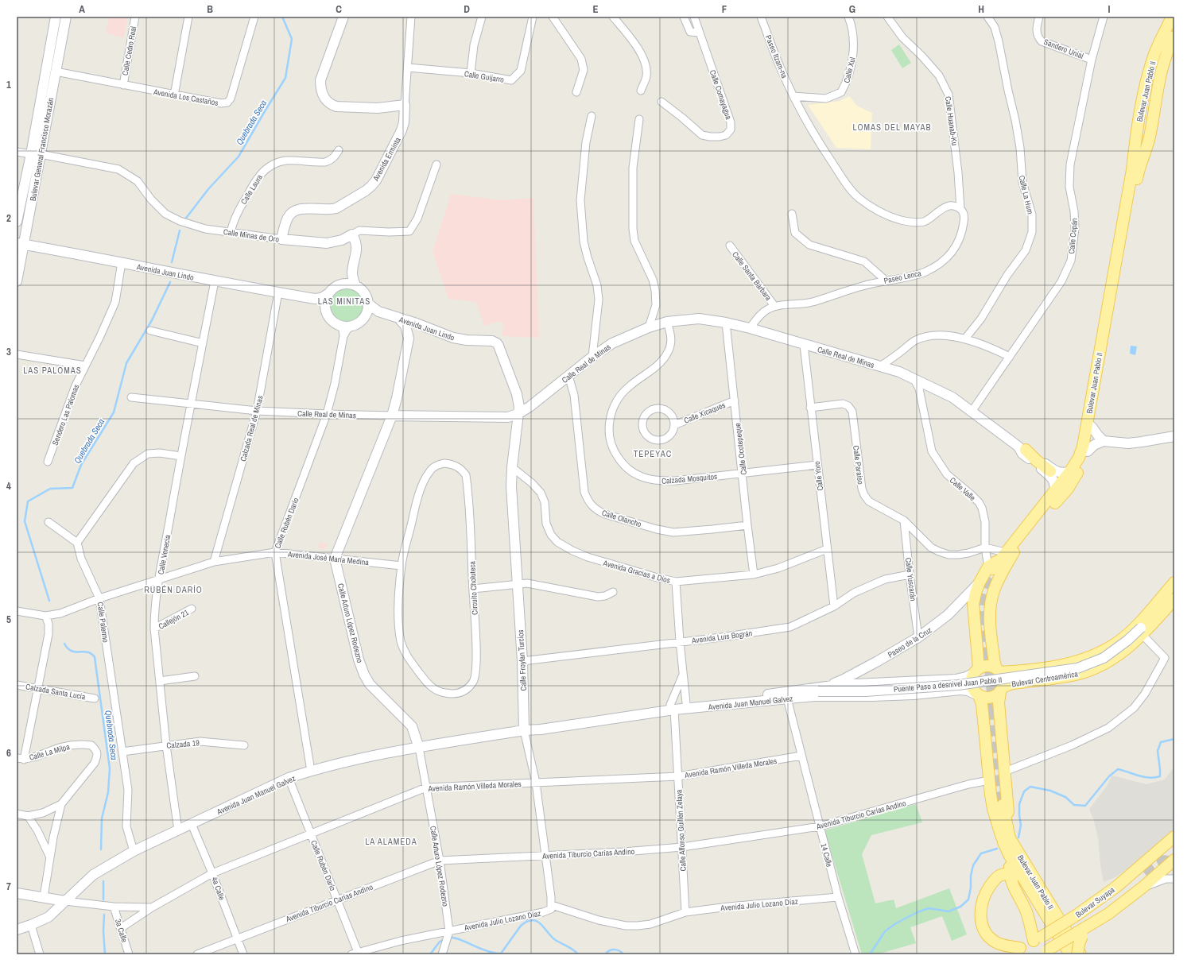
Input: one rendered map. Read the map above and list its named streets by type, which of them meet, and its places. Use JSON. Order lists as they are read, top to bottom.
{
  "streets": {
    "main road": ["Bulevar Juan Pablo II", "Bulevar Centroamérica", "Bulevar Suyapa"],
    "street": [
      "Sandero Unial",
      "Calle Cedro Real",
      "Paseo Itzam-na",
      "Calle Xul",
      "Calle Guijarro",
      "Calle Comayagua",
      "Avenida Los Castaños",
      "Calle Huanab-Ku",
      "Bulevar General Francisco Morazán",
      "Avenida Erminta",
      "Calle Laura",
      "Calle La Hum",
      "Calle Minas de Oro",
      "Calle Copán",
      "Avenida Juan Lindo",
      "Calle Santa Bárbara",
      "Paseo Lenca",
      "Calle Real de Minas",
      "Calle Xicaques",
      "Sendero Las Palomas",
      "Calzada Real de Minas",
      "Calle Ocotepeque",
      "Calle Paraíso",
      "Calle Yoro",
      "Calzada Mosquitos",
      "Calle Valle",
      "Calle Olancho",
      "Calle Rubén Darío",
      "Calle Venecia",
      "Avenida José María Medina",
      "Avenida Gracias a Dios",
      "Calle Yuscarán",
      "Circuito Choluteca",
      "Callejón 21",
      "Calle Palermo",
      "Calle Arturo López Rodezno",
      "Avenida Luis Bográn",
      "Paseo de la Cruz",
      "Calle Froylan Turcios",
      "Puente Paso a desnivel Juan Pablo II",
      "Calzada Santa Lucía",
      "Avenida Juan Manuel Galvez",
      "Calzada 19",
      "Calle La Milpa",
      "Avenida Ramón Villeda Morales",
      "Avenida Tiburcio Carías Andino",
      "Calle Alfonso Guillén Zelaya",
      "14 Calle",
      "4a Calle",
      "Avenida Julio Lozano Díaz",
      "3a Calle"
    ]
  },
  "crossings": [
    ["Sandero Unial", "Calle Copán"],
    ["Calle Cedro Real", "Avenida Los Castaños"],
    ["Paseo Itzam-na", "Calle Xul"],
    ["Calle Guijarro", "Avenida Erminta"],
    ["Bulevar Juan Pablo II", "Calle Real de Minas"],
    ["Bulevar Juan Pablo II", "Calle Paraíso"],
    ["Avenida Los Castaños", "Bulevar General Francisco Morazán"],
    ["Calle Huanab-Ku", "Paseo Lenca"],
    ["Bulevar General Francisco Morazán", "Calle Minas de Oro"],
    ["Bulevar General Francisco Morazán", "Avenida Juan Lindo"],
    ["Avenida Erminta", "Calle Minas de Oro"],
    ["Calle Laura", "Calle Minas de Oro"],
    ["Calle Copán", "Calle Real de Minas"],
    ["Avenida Juan Lindo", "Calle Real de Minas"],
    ["Avenida Juan Lindo", "Sendero Las Palomas"],
    ["Avenida Juan Lindo", "Calzada Real de Minas"],
    ["Avenida Juan Lindo", "Calle Rubén Darío"],
    ["Avenida Juan Lindo", "Calle Venecia"],
    ["Avenida Juan Lindo", "Calle Froylan Turcios"],
    ["Calle Santa Bárbara", "Paseo Lenca"],
    ["Paseo Lenca", "Calle Real de Minas"],
    ["Calle Real de Minas", "Calzada Real de Minas"],
    ["Calle Real de Minas", "Calle Ocotepeque"],
    ["Calle Real de Minas", "Calle Yoro"],
    ["Calle Real de Minas", "Calzada Mosquitos"],
    ["Calle Real de Minas", "Calle Valle"],
    ["Calle Real de Minas", "Calle Olancho"],
    ["Calle Real de Minas", "Calle Rubén Darío"],
    ["Calle Real de Minas", "Calle Venecia"],
    ["Calle Real de Minas", "Calle Froylan Turcios"],
    ["Calle Xicaques", "Calle Ocotepeque"],
    ["Calzada Real de Minas", "Avenida José María Medina"],
    ["Calle Ocotepeque", "Calzada Mosquitos"],
    ["Calle Ocotepeque", "Calle Olancho"],
    ["Calle Ocotepeque", "Avenida Gracias a Dios"],
    ["Calle Paraíso", "Calle Yoro"],
    ["Calle Paraíso", "Calle Valle"],
    ["Calle Paraíso", "Calle Yuscarán"],
    ["Calle Yoro", "Calzada Mosquitos"],
    ["Calle Yoro", "Avenida Gracias a Dios"],
    ["Calle Yoro", "Avenida Luis Bográn"],
    ["Calle Rubén Darío", "Avenida José María Medina"],
    ["Calle Rubén Darío", "Avenida Juan Manuel Galvez"],
    ["Calle Rubén Darío", "Avenida Ramón Villeda Morales"],
    ["Calle Rubén Darío", "Avenida Tiburcio Carías Andino"],
    ["Calle Rubén Darío", "Avenida Julio Lozano Díaz"],
    ["Calle Venecia", "Avenida José María Medina"],
    ["Calle Venecia", "Callejón 21"],
    ["Calle Venecia", "Avenida Juan Manuel Galvez"],
    ["Calle Venecia", "Calzada 19"],
    ["Avenida José María Medina", "Circuito Choluteca"],
    ["Avenida José María Medina", "Calle Palermo"],
    ["Avenida José María Medina", "Calle Arturo López Rodezno"],
    ["Avenida José María Medina", "Calle La Milpa"],
    ["Avenida Gracias a Dios", "Calle Froylan Turcios"],
    ["Avenida Gracias a Dios", "Calle Alfonso Guillén Zelaya"],
    ["Calle Yuscarán", "Avenida Luis Bográn"],
    ["Calle Yuscarán", "Paseo de la Cruz"],
    ["Calle Palermo", "Avenida Juan Manuel Galvez"],
    ["Calle Palermo", "Calzada 19"],
    ["Calle Arturo López Rodezno", "Avenida Juan Manuel Galvez"],
    ["Calle Arturo López Rodezno", "Avenida Ramón Villeda Morales"],
    ["Calle Arturo López Rodezno", "Avenida Tiburcio Carías Andino"],
    ["Calle Arturo López Rodezno", "Avenida Julio Lozano Díaz"],
    ["Avenida Luis Bográn", "Calle Froylan Turcios"],
    ["Avenida Luis Bográn", "Calle Alfonso Guillén Zelaya"],
    ["Paseo de la Cruz", "Avenida Juan Manuel Galvez"],
    ["Calle Froylan Turcios", "Avenida Juan Manuel Galvez"],
    ["Calle Froylan Turcios", "Avenida Ramón Villeda Morales"],
    ["Calle Froylan Turcios", "Avenida Tiburcio Carías Andino"],
    ["Calle Froylan Turcios", "Avenida Julio Lozano Díaz"],
    ["Bulevar Centroamérica", "Puente Paso a desnivel Juan Pablo II"],
    ["Bulevar Centroamérica", "Avenida Juan Manuel Galvez"],
    ["Puente Paso a desnivel Juan Pablo II", "Avenida Juan Manuel Galvez"],
    ["Calzada Santa Lucía", "Calle La Milpa"],
    ["Avenida Juan Manuel Galvez", "Calle Alfonso Guillén Zelaya"],
    ["Avenida Juan Manuel Galvez", "14 Calle"],
    ["Avenida Juan Manuel Galvez", "4a Calle"],
    ["Avenida Ramón Villeda Morales", "Calle Alfonso Guillén Zelaya"],
    ["Avenida Ramón Villeda Morales", "14 Calle"],
    ["Avenida Ramón Villeda Morales", "4a Calle"],
    ["Avenida Ramón Villeda Morales", "3a Calle"],
    ["Avenida Tiburcio Carías Andino", "Calle Alfonso Guillén Zelaya"],
    ["Avenida Tiburcio Carías Andino", "14 Calle"],
    ["Avenida Tiburcio Carías Andino", "4a Calle"],
    ["Calle Alfonso Guillén Zelaya", "Avenida Julio Lozano Díaz"],
    ["14 Calle", "Avenida Julio Lozano Díaz"]
  ],
  "districts": [
    "LOMAS DEL MAYAB",
    "LAS MINITAS",
    "LAS PALOMAS",
    "TEPEYAC",
    "RUBÉN DARÍO",
    "LA ALAMEDA"
  ],
  "water": ["Quebrada Seca"],
  "grid": {
    "columns": [
      "A",
      "B",
      "C",
      "D",
      "E",
      "F",
      "G",
      "H",
      "I"
    ],
    "rows": [
      "1",
      "2",
      "3",
      "4",
      "5",
      "6",
      "7"
    ]
  }
}
